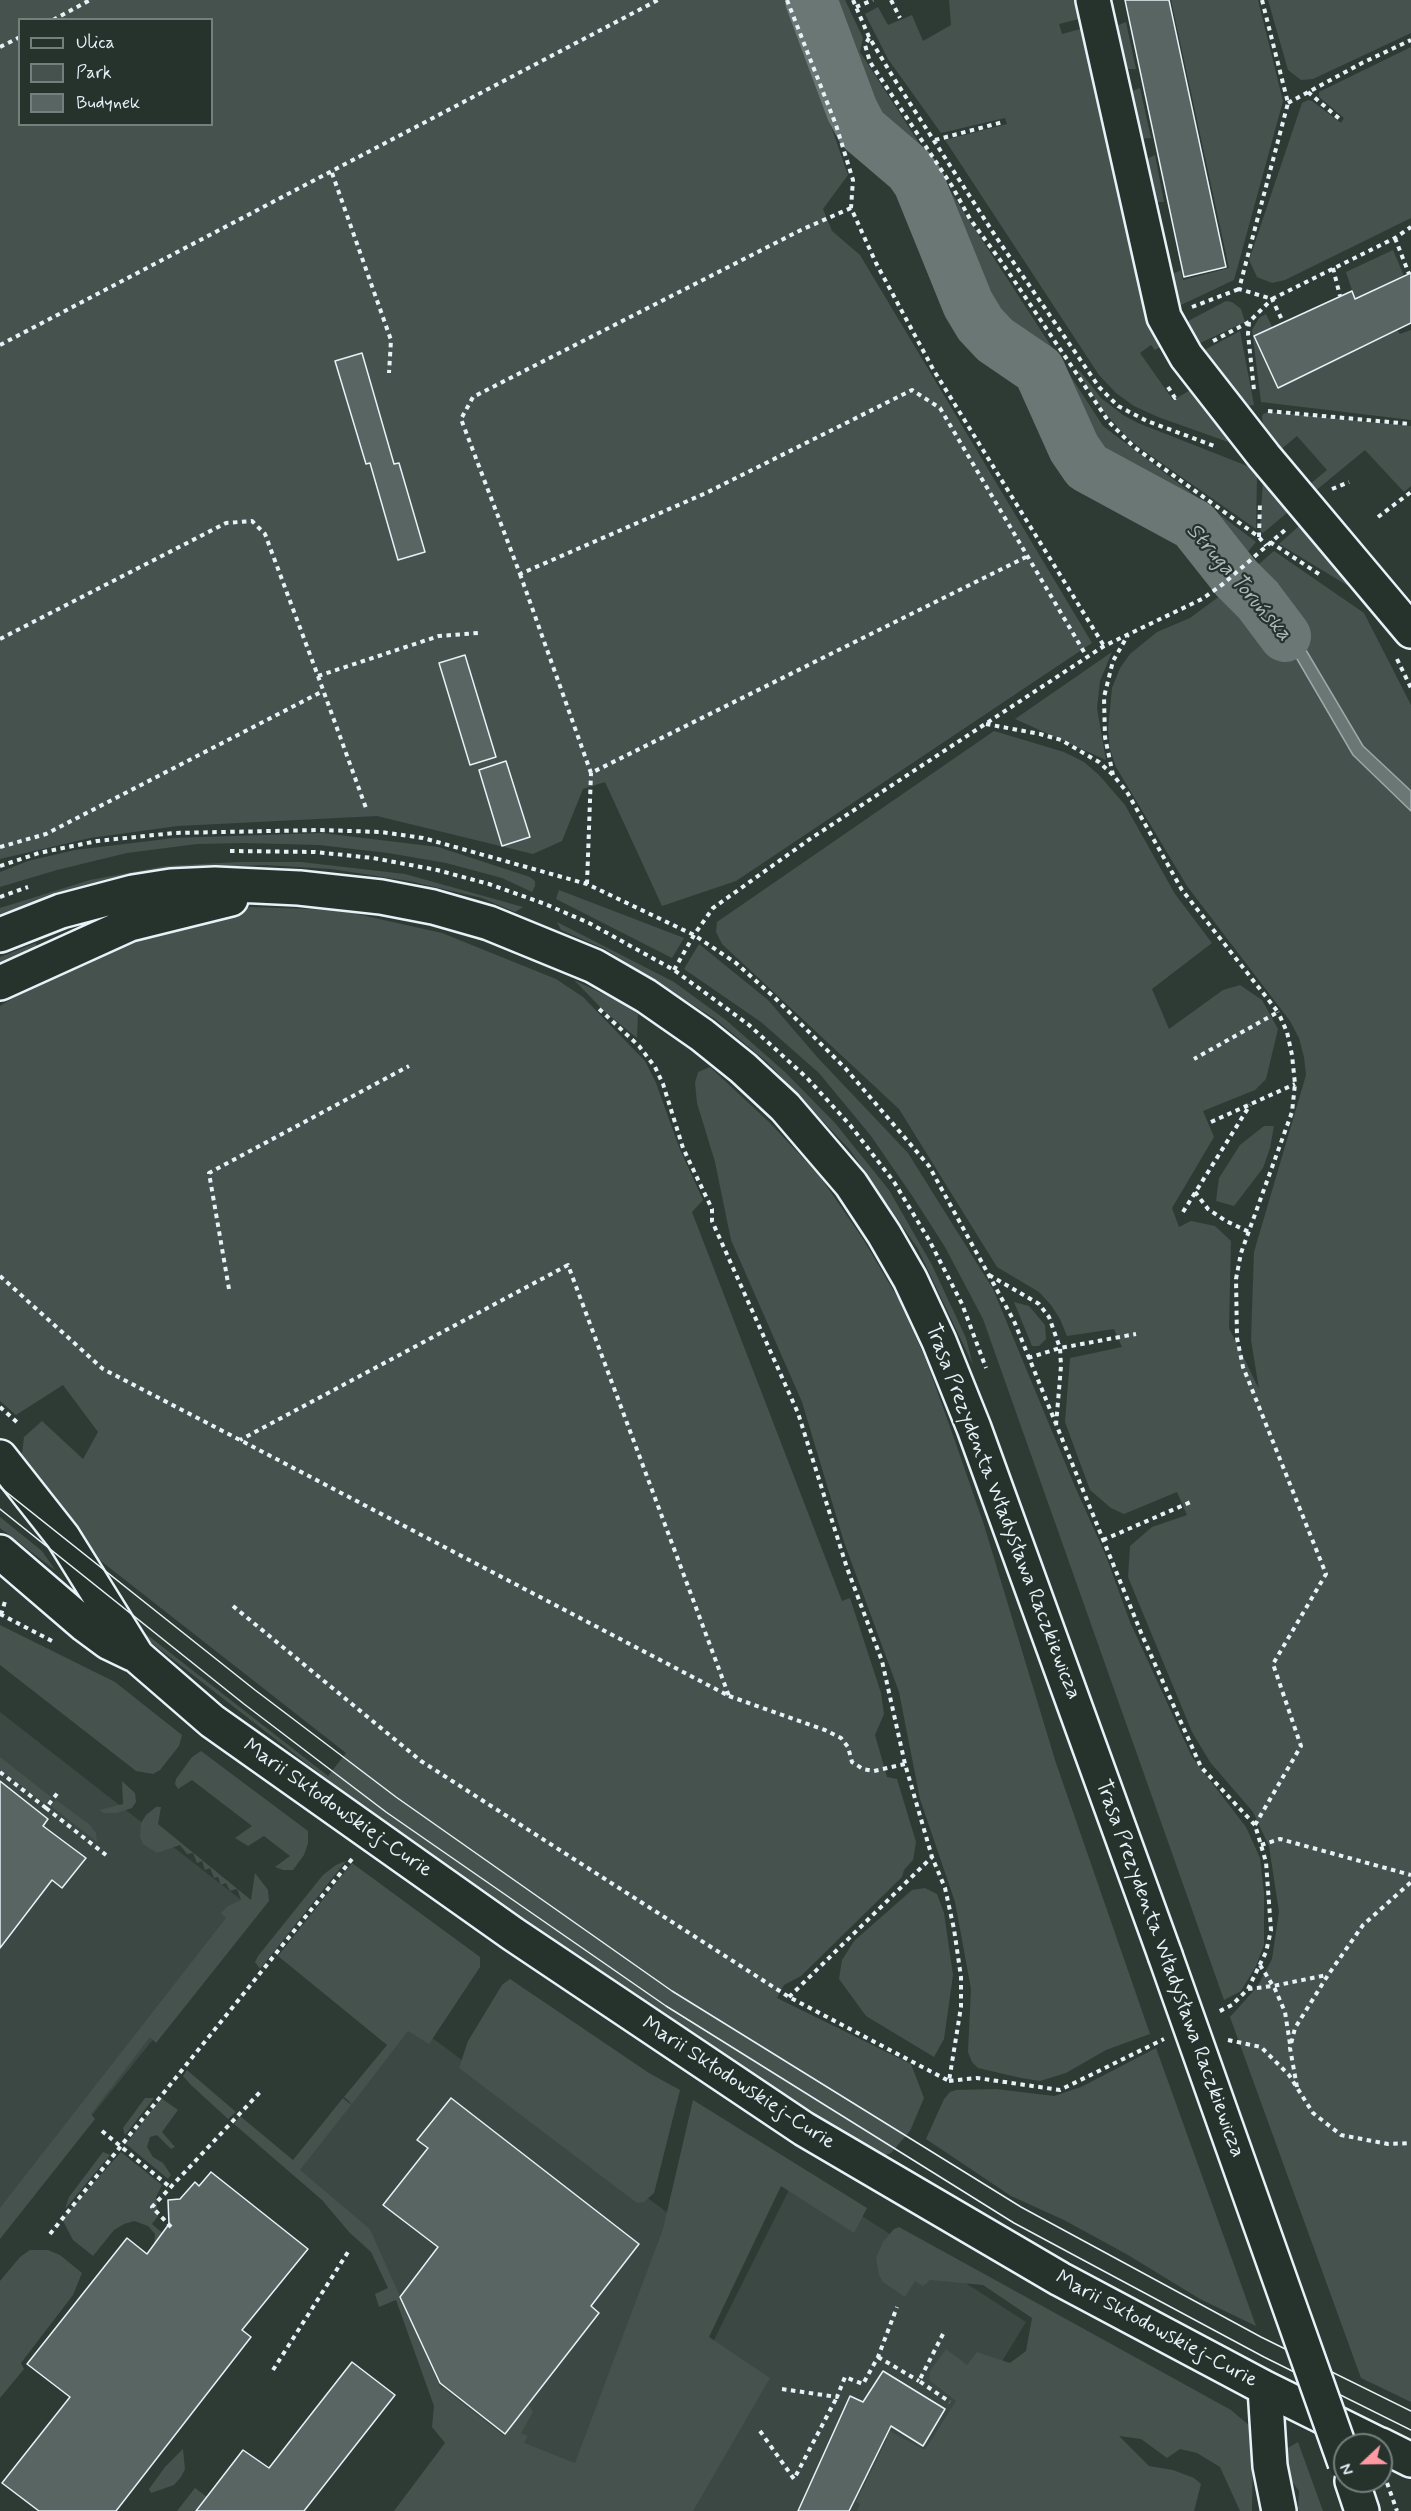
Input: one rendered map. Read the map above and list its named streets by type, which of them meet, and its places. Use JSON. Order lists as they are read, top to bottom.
{
  "streets": {
    "street": ["Trasa Prezydenta Władysława Raczkiewicza", "Marii Skłodowskiej-Curie"]
  },
  "water": ["Struga Toruńska"],
  "legend": ["Ulica", "Park", "Budynek"],
  "north": "left"
}
